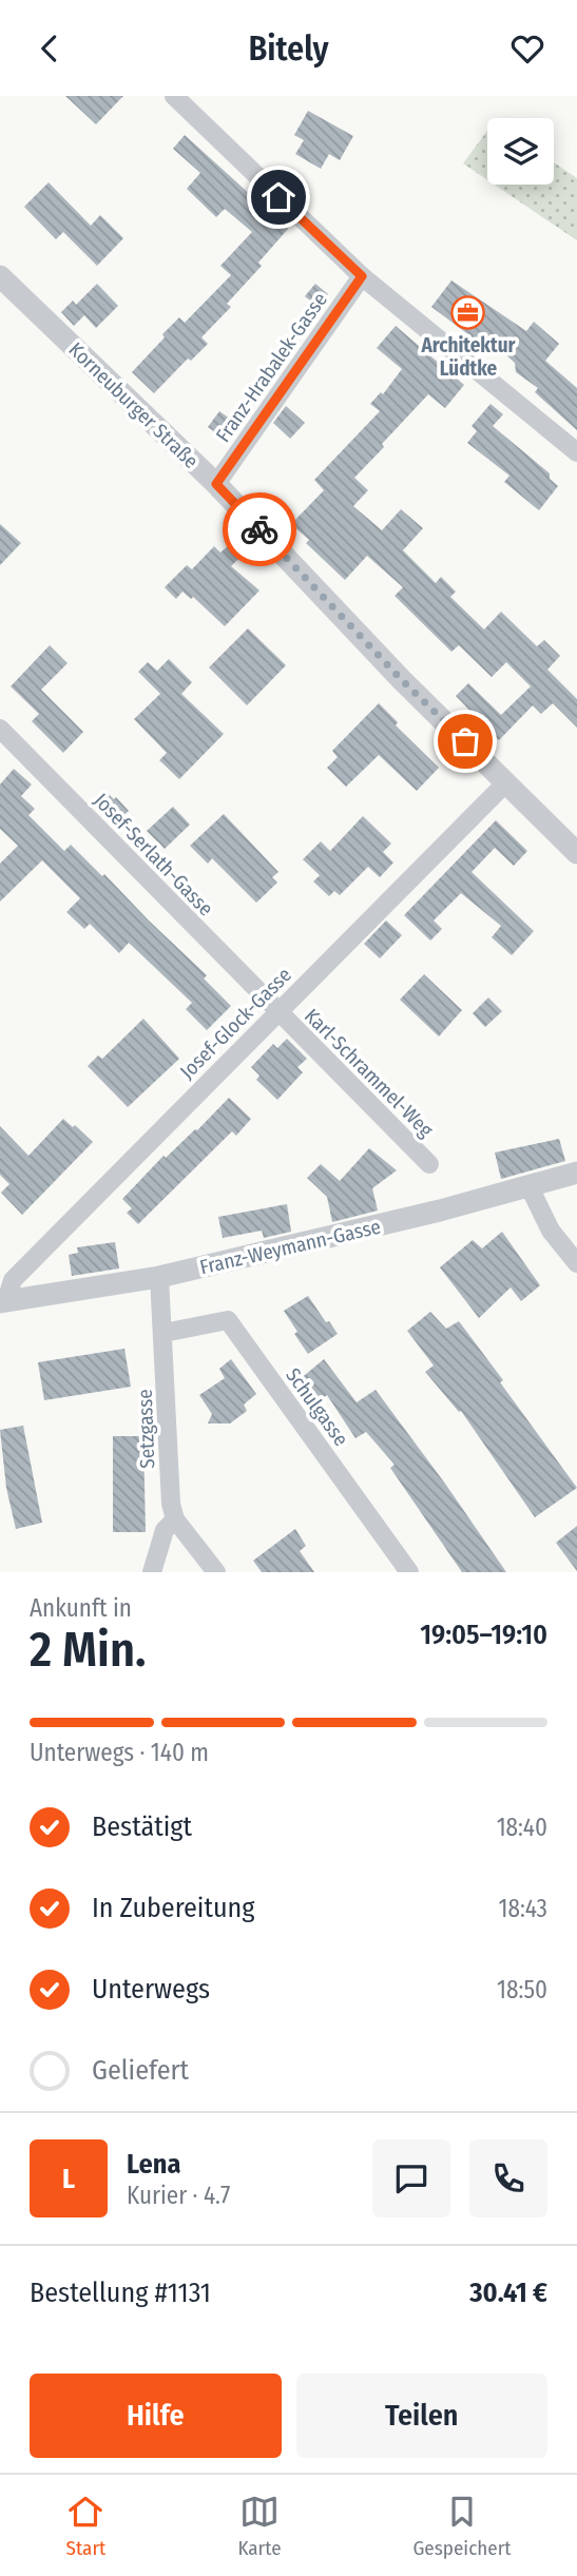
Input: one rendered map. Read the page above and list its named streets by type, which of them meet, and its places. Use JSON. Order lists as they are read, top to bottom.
{
  "streets": {
    "street": [
      "Franz-Hrabalek-Gasse",
      "Korneuburger Straße",
      "Josef-Serlath-Gasse",
      "Josef-Glock-Gasse",
      "Karl-Schrammel-Weg",
      "Franz-Weymann-Gasse",
      "Schulgasse",
      "Setzgasse"
    ]
  },
  "crossings": [
    ["Franz-Hrabalek-Gasse", "Korneuburger Straße"],
    ["Korneuburger Straße", "Josef-Glock-Gasse"],
    ["Josef-Serlath-Gasse", "Josef-Glock-Gasse"],
    ["Josef-Serlath-Gasse", "Karl-Schrammel-Weg"],
    ["Josef-Glock-Gasse", "Karl-Schrammel-Weg"],
    ["Josef-Glock-Gasse", "Franz-Weymann-Gasse"],
    ["Franz-Weymann-Gasse", "Setzgasse"],
    ["Schulgasse", "Setzgasse"]
  ],
  "places": {
    "office": ["Architektur Lüdtke"]
  },
  "page": {
    "header": "Bitely",
    "heading": ["2 Min.", "Ankunft in", "19:05–19:10"],
    "panel": [
      "Lena",
      "Kurier · 4.7",
      "Bestellung #1131",
      "30.41 €"
    ],
    "bar": "Unterwegs · 140 m",
    "list": [
      ["Bestätigt", "18:40"],
      ["In Zubereitung", "18:43"],
      ["Unterwegs", "18:50"],
      "Geliefert"
    ],
    "round": "L",
    "buttons": ["Hilfe", "Teilen"],
    "tabs": ["Start", "Karte", "Gespeichert"]
  }
}
